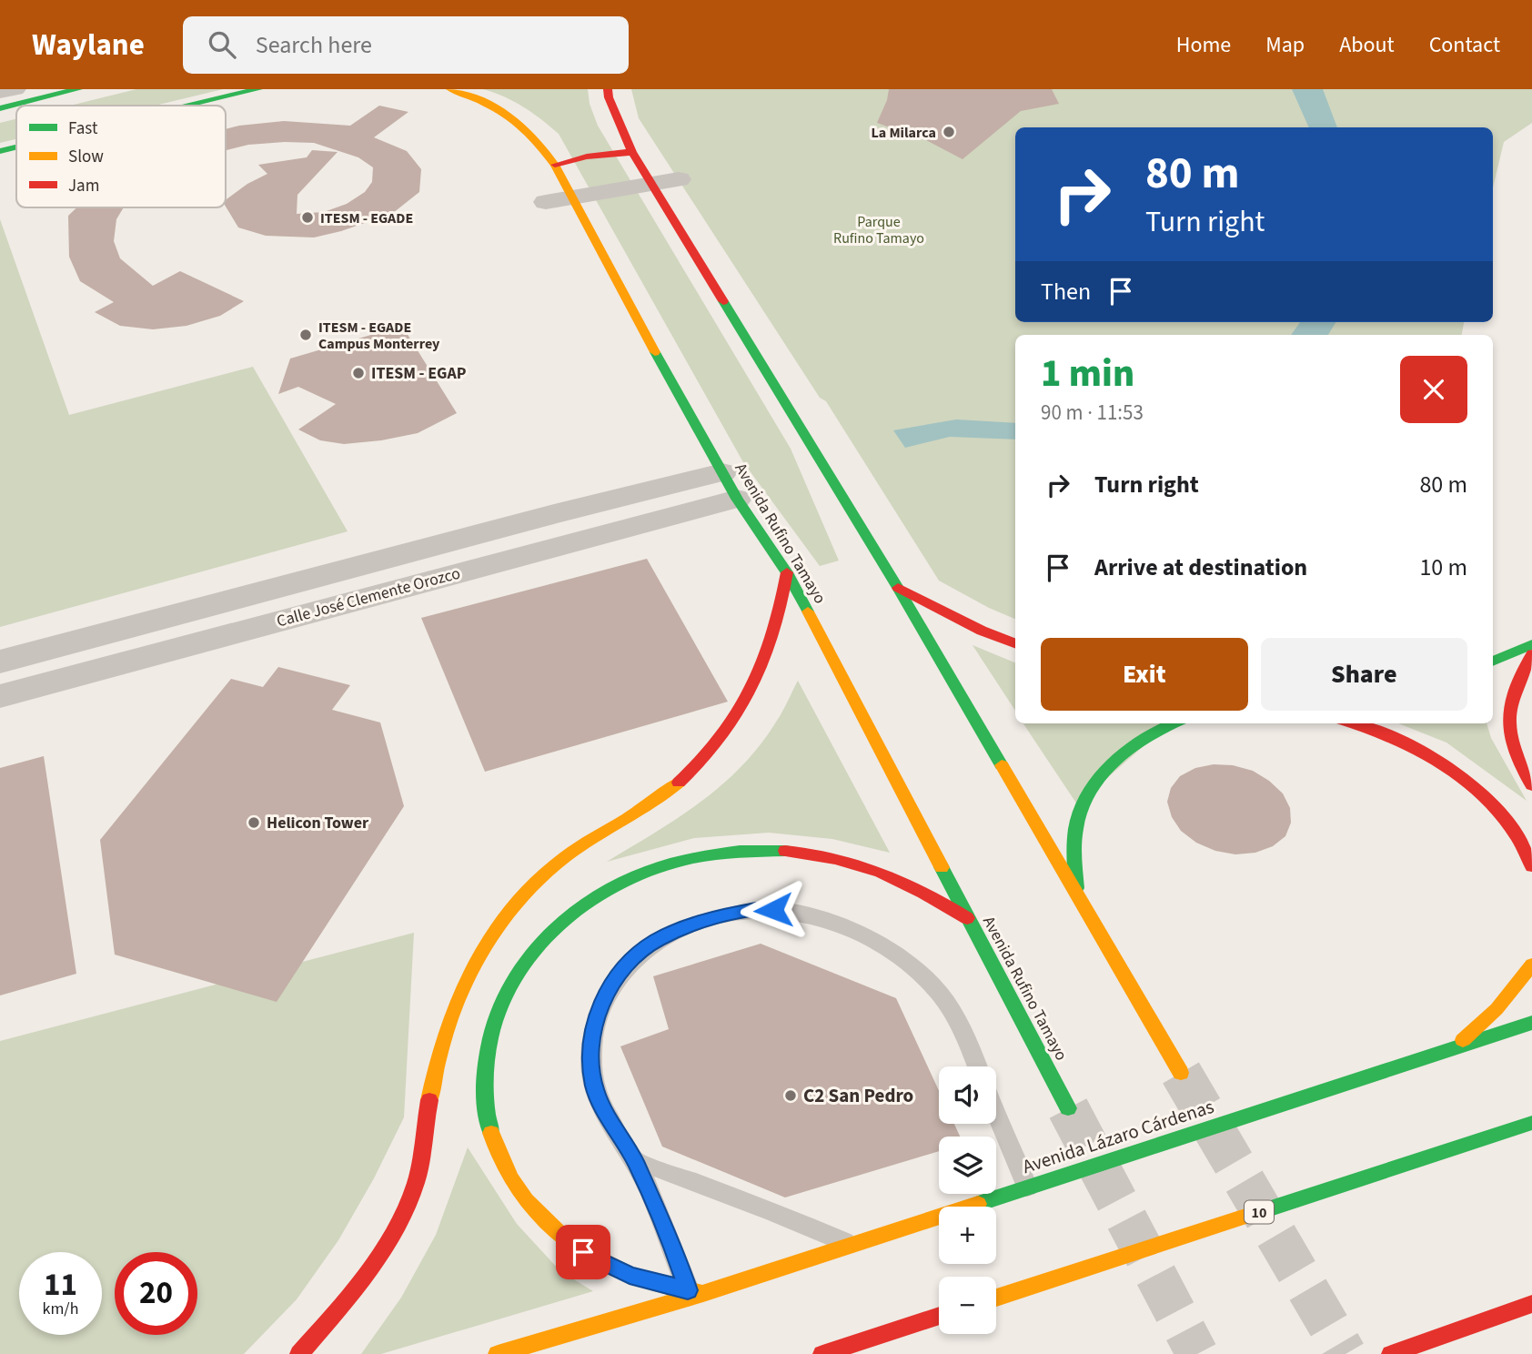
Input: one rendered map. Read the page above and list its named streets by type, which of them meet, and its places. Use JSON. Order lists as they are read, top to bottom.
{
  "streets": {
    "main road": ["Avenida Rufino Tamayo", "Avenida Lázaro Cárdenas", "10"],
    "street": ["Calle José Clemente Orozco"]
  },
  "crossings": [
    ["Avenida Rufino Tamayo", "Calle José Clemente Orozco"]
  ],
  "parks": ["Parque Rufino Tamayo"],
  "places": [
    "La Milarca",
    "ITESM - EGADE",
    "ITESM - EGADE Campus Monterrey",
    "ITESM - EGAP",
    "Helicon Tower",
    "C2 San Pedro"
  ],
  "legend": ["Fast", "Slow", "Jam"],
  "page": {
    "header": "Waylane",
    "search": "Search here",
    "nav": [
      "Home",
      "Map",
      "About",
      "Contact"
    ],
    "turn": ["80 m", "Turn right"],
    "then": "Then",
    "heading": ["1 min", "90 m · 11:53"],
    "list": [
      {
        "name": "Turn right",
        "value": "80 m"
      },
      {
        "name": "Arrive at destination",
        "value": "10 m"
      }
    ],
    "buttons": ["Exit", "Share"],
    "map_buttons": ["+", "−"],
    "speed": "11 km/h",
    "limit": "20"
  }
}
